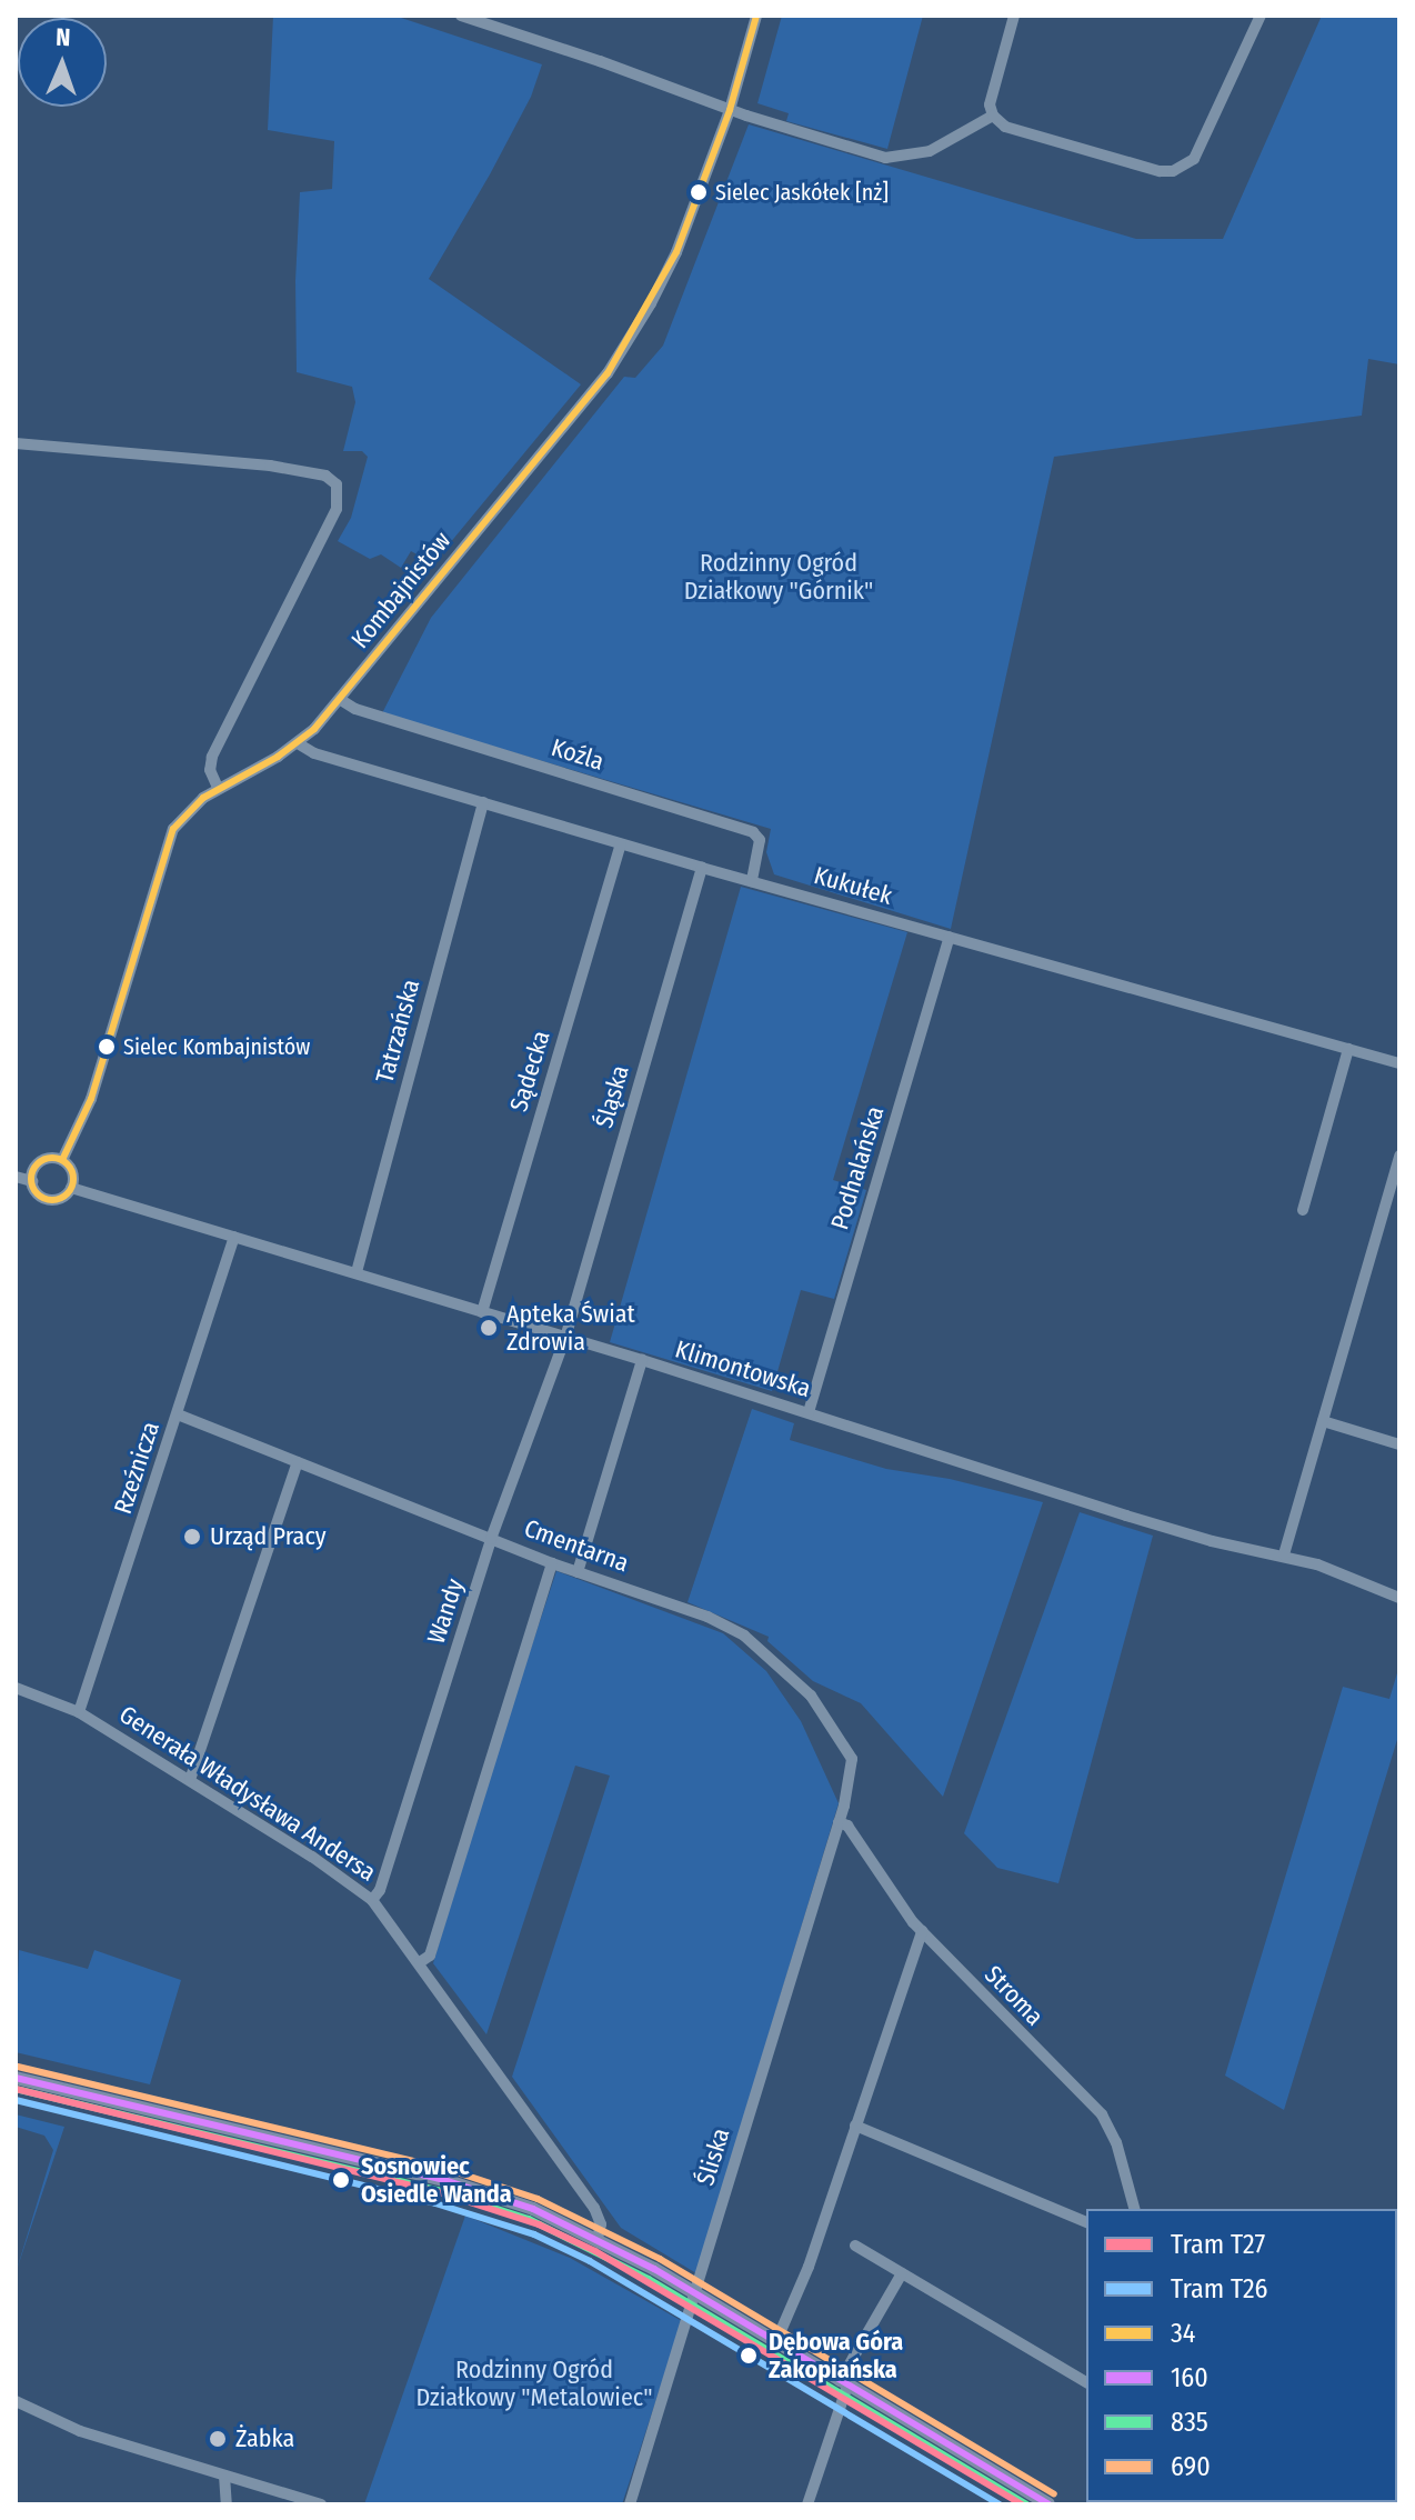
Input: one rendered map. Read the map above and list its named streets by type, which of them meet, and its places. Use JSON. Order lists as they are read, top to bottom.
{
  "streets": {
    "street": [
      "Kombajnistów",
      "Koźla",
      "Kukułek",
      "Tatrzańska",
      "Sądecka",
      "Śląska",
      "Podhalańska",
      "Klimontowska",
      "Rzeźnicza",
      "Cmentarna",
      "Wandy",
      "Generała Władysława Andersa",
      "Stroma",
      "Śliska"
    ]
  },
  "crossings": [
    ["Kombajnistów", "Koźla"],
    ["Kombajnistów", "Kukułek"],
    ["Kombajnistów", "Klimontowska"],
    ["Koźla", "Kukułek"],
    ["Kukułek", "Tatrzańska"],
    ["Kukułek", "Sądecka"],
    ["Kukułek", "Śląska"],
    ["Kukułek", "Podhalańska"],
    ["Tatrzańska", "Klimontowska"],
    ["Sądecka", "Klimontowska"],
    ["Śląska", "Klimontowska"],
    ["Śląska", "Wandy"],
    ["Podhalańska", "Klimontowska"],
    ["Klimontowska", "Rzeźnicza"],
    ["Klimontowska", "Wandy"],
    ["Rzeźnicza", "Cmentarna"],
    ["Rzeźnicza", "Generała Władysława Andersa"],
    ["Cmentarna", "Wandy"],
    ["Cmentarna", "Stroma"],
    ["Cmentarna", "Śliska"],
    ["Wandy", "Generała Władysława Andersa"],
    ["Stroma", "Śliska"]
  ],
  "parks": ["Rodzinny Ogród Działkowy \"Górnik\"", "Rodzinny Ogród Działkowy \"Metalowiec\""],
  "places": [
    "Sielec Jaskółek [nż]",
    "Sielec Kombajnistów",
    "Apteka Świat Zdrowia",
    "Urząd Pracy",
    "Sosnowiec Osiedle Wanda",
    "Dębowa Góra Zakopiańska",
    "Żabka"
  ],
  "lines": [
    "transit line 34",
    "transit line 690",
    "transit line 160",
    "tram line T27",
    "transit line 835",
    "tram line T26"
  ],
  "legend": [
    "Tram T27",
    "Tram T26",
    "34",
    "160",
    "835",
    "690"
  ],
  "north": "top"
}
